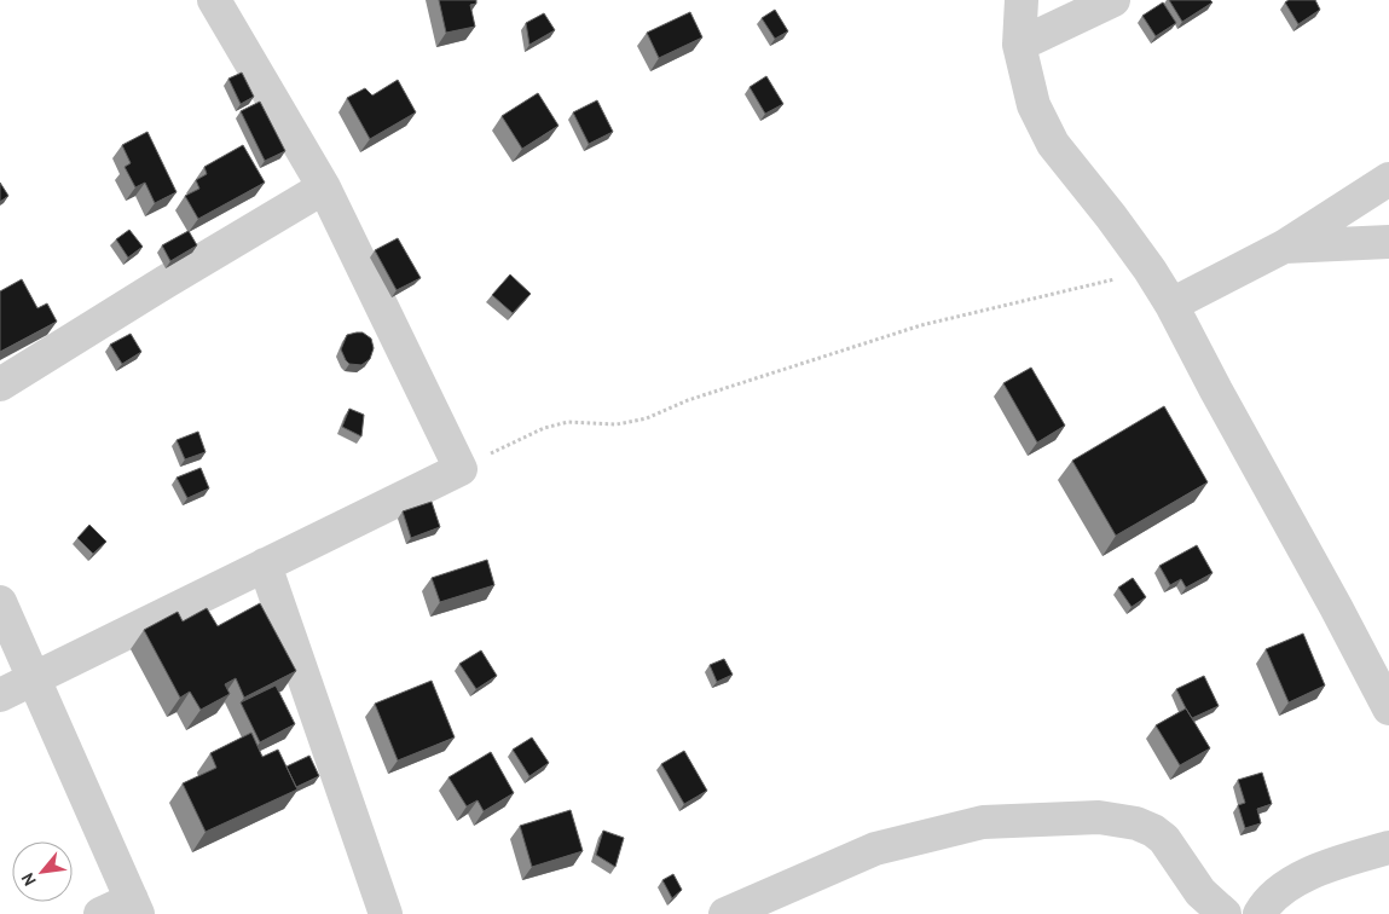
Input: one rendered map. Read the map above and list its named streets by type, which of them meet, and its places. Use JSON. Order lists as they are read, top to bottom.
{
  "north": "bottom left"
}
